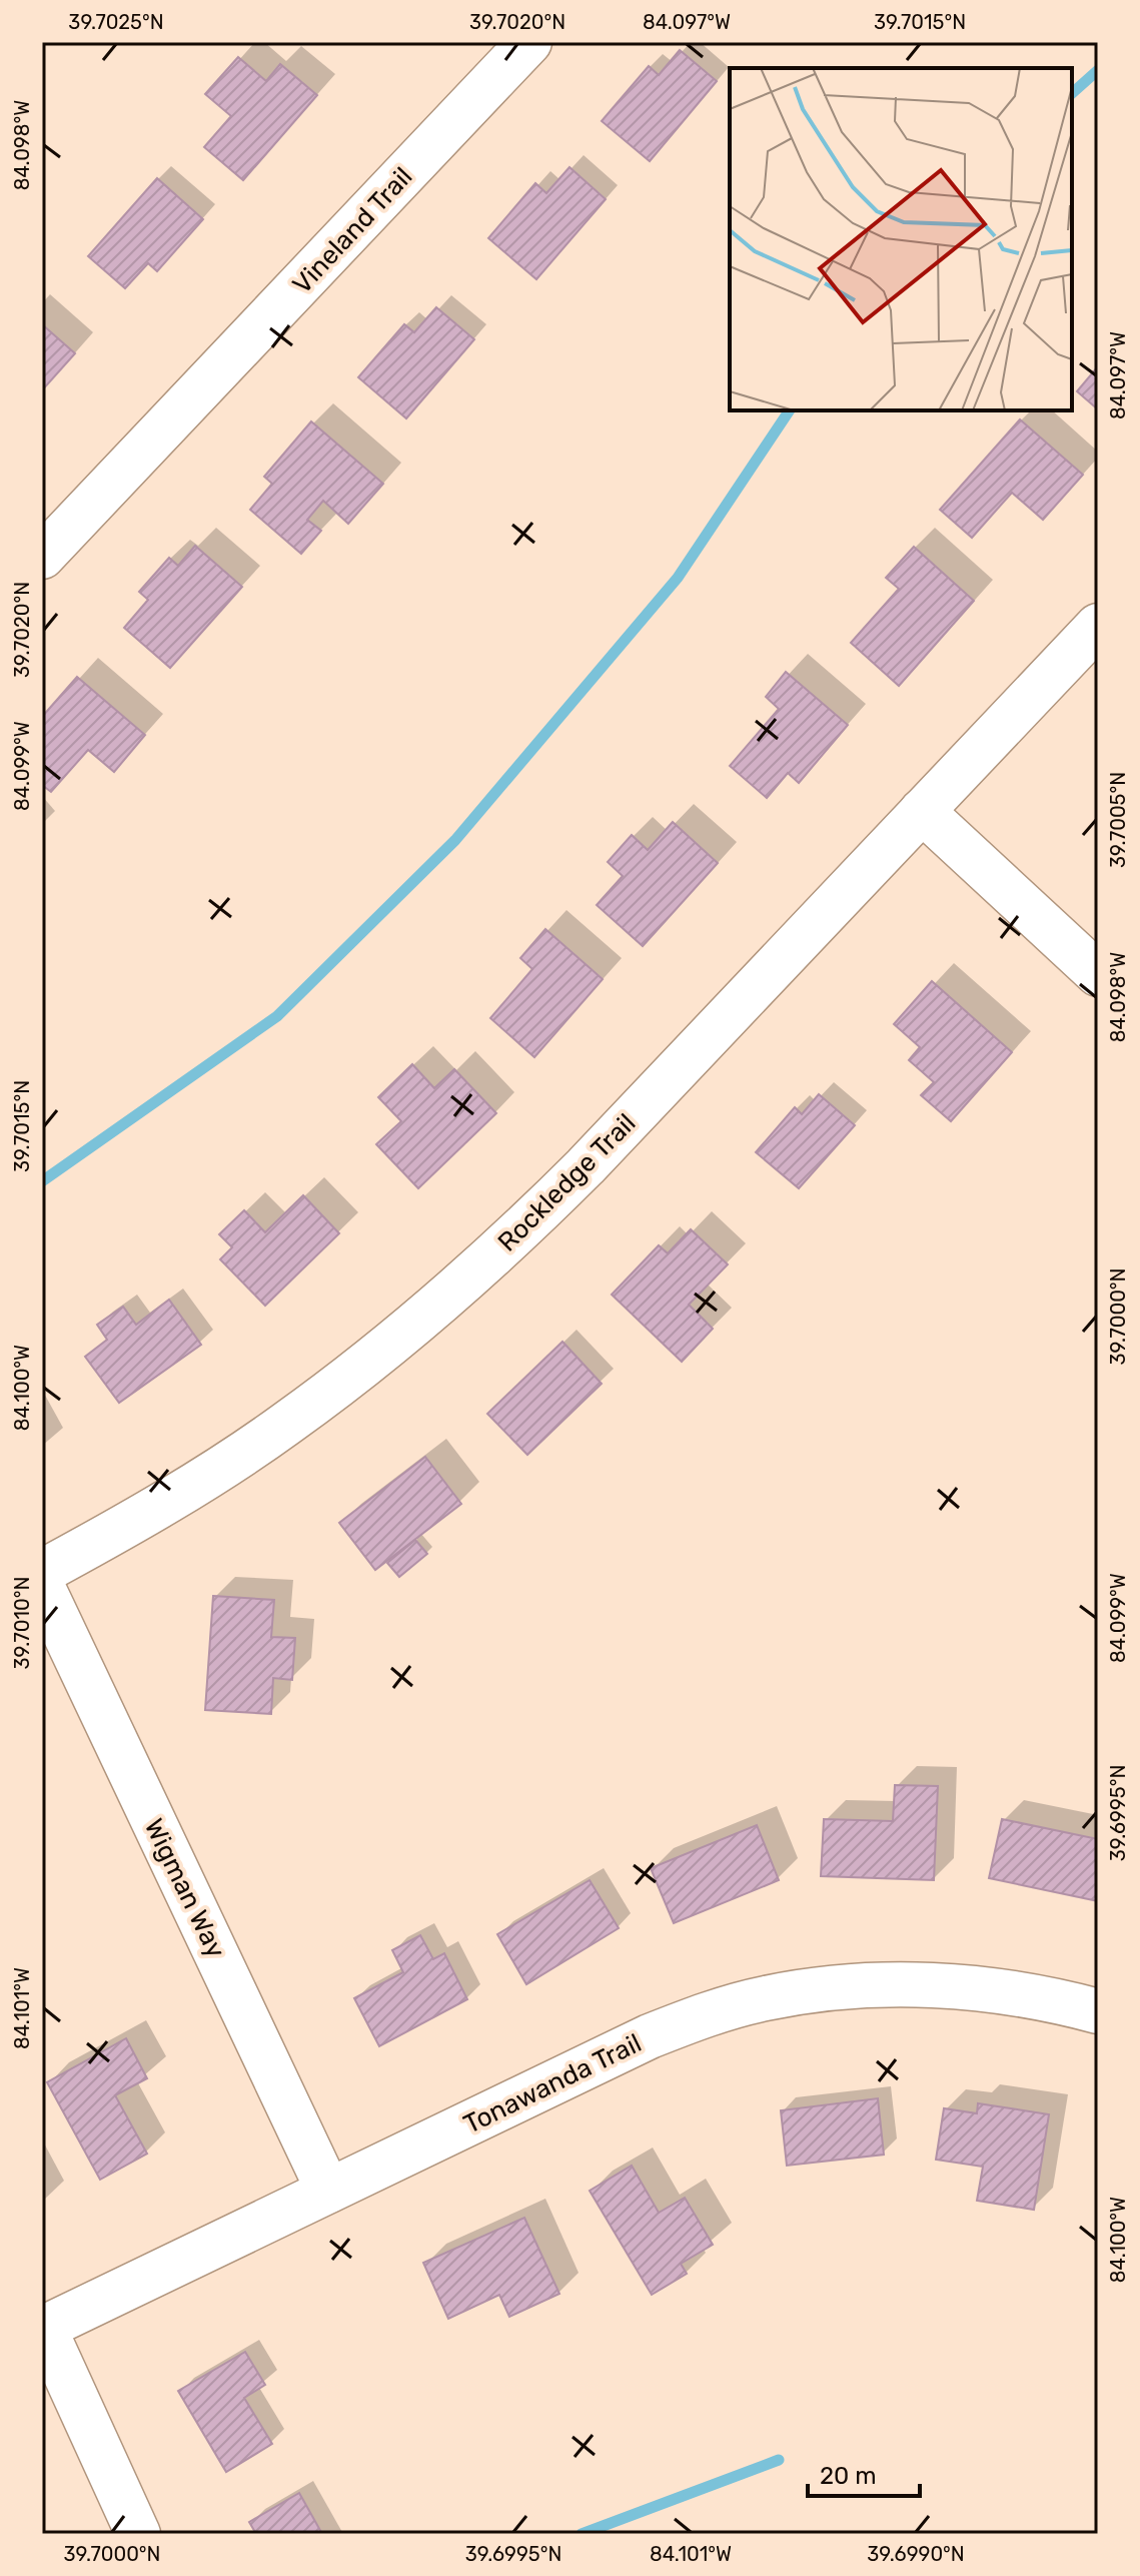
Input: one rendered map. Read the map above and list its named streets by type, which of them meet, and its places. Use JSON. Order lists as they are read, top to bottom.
{
  "streets": {
    "street": [
      "Vineland Trail",
      "Rockledge Trail",
      "Wigman Way",
      "Tonawanda Trail"
    ]
  },
  "crossings": [
    ["Wigman Way", "Tonawanda Trail"]
  ],
  "scale_bar": "20 m",
  "coordinates": [
    "39.7025°N",
    "39.7020°N",
    "84.097°W",
    "39.7015°N",
    "84.098°W",
    "84.099°W",
    "39.7005°N",
    "39.7000°N",
    "84.100°W",
    "39.7010°N",
    "39.6995°N",
    "84.101°W",
    "39.6990°N"
  ]
}
